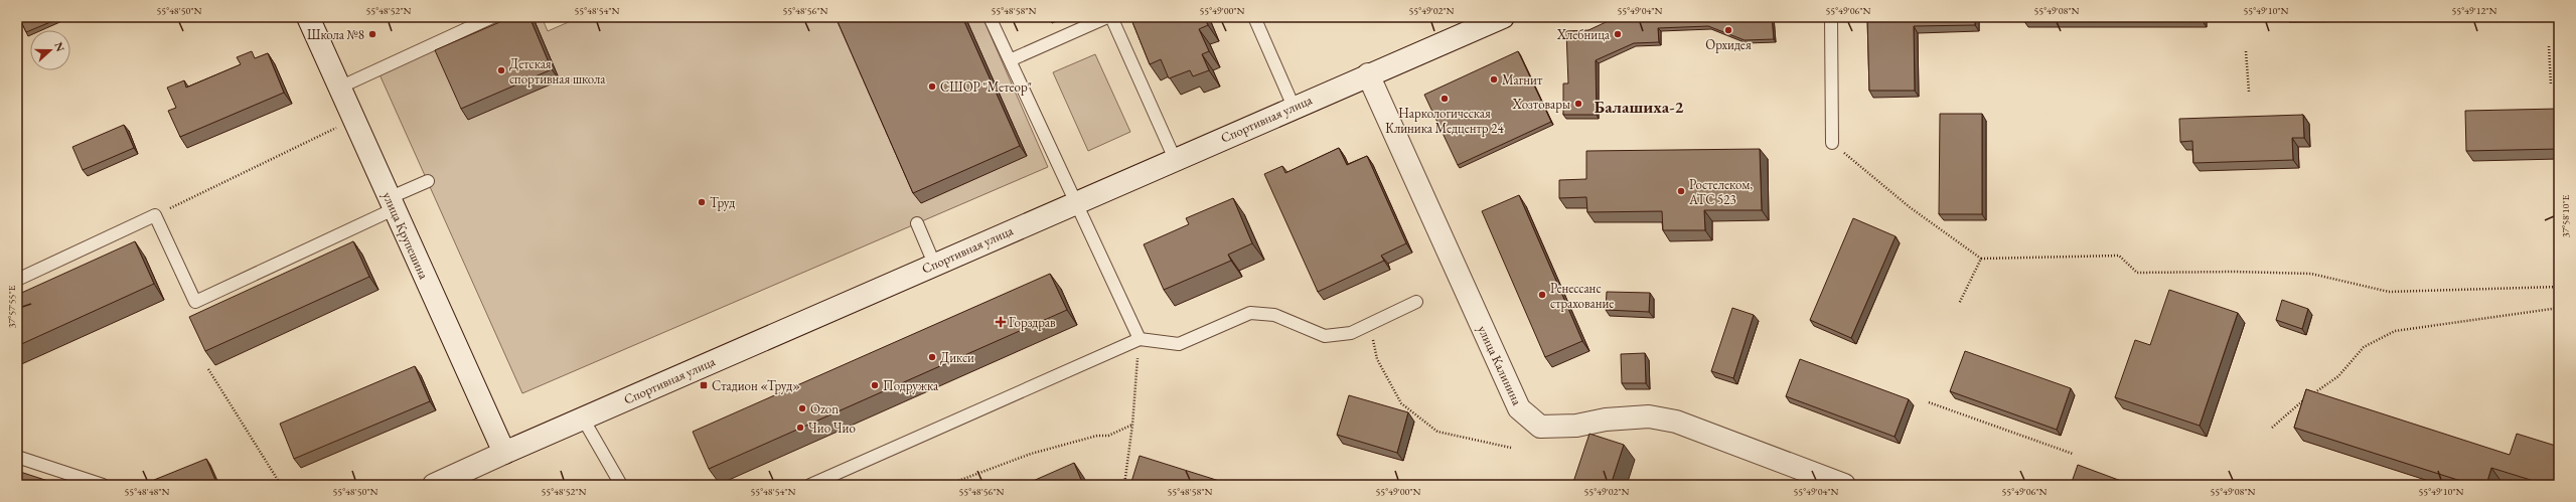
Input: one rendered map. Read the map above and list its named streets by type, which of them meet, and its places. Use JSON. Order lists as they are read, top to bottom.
{
  "streets": {
    "main road": ["Спортивная улица", "улица Крупешина", "улица Калинина"]
  },
  "crossings": [
    ["Спортивная улица", "улица Крупешина"],
    ["Спортивная улица", "улица Калинина"]
  ],
  "districts": ["Балашиха-2"],
  "places": {
    "other": [
      "Орхидея",
      "Школа №8",
      "Хлебница",
      "Детская спортивная школа",
      "Магнит",
      "СШОР \"Метеор\"",
      "Наркологическая Клиника Медцентр 24",
      "Хозтовары",
      "Ростелеком, АТС 523",
      "Труд",
      "Ренессанс страхование",
      "Дикси",
      "Подружка",
      "Ozon",
      "Чио Чио"
    ],
    "health": ["Горздрав"],
    "transit": ["Стадион «Труд»"]
  },
  "north": "right",
  "coordinates": [
    "55°48'50\"N",
    "55°48'52\"N",
    "55°48'54\"N",
    "55°48'56\"N",
    "55°48'58\"N",
    "55°49'00\"N",
    "55°49'02\"N",
    "55°49'04\"N",
    "55°49'06\"N",
    "55°49'08\"N",
    "55°49'10\"N",
    "55°49'12\"N",
    "37°58'10\"E",
    "37°57'55\"E",
    "55°48'48\"N"
  ]
}
